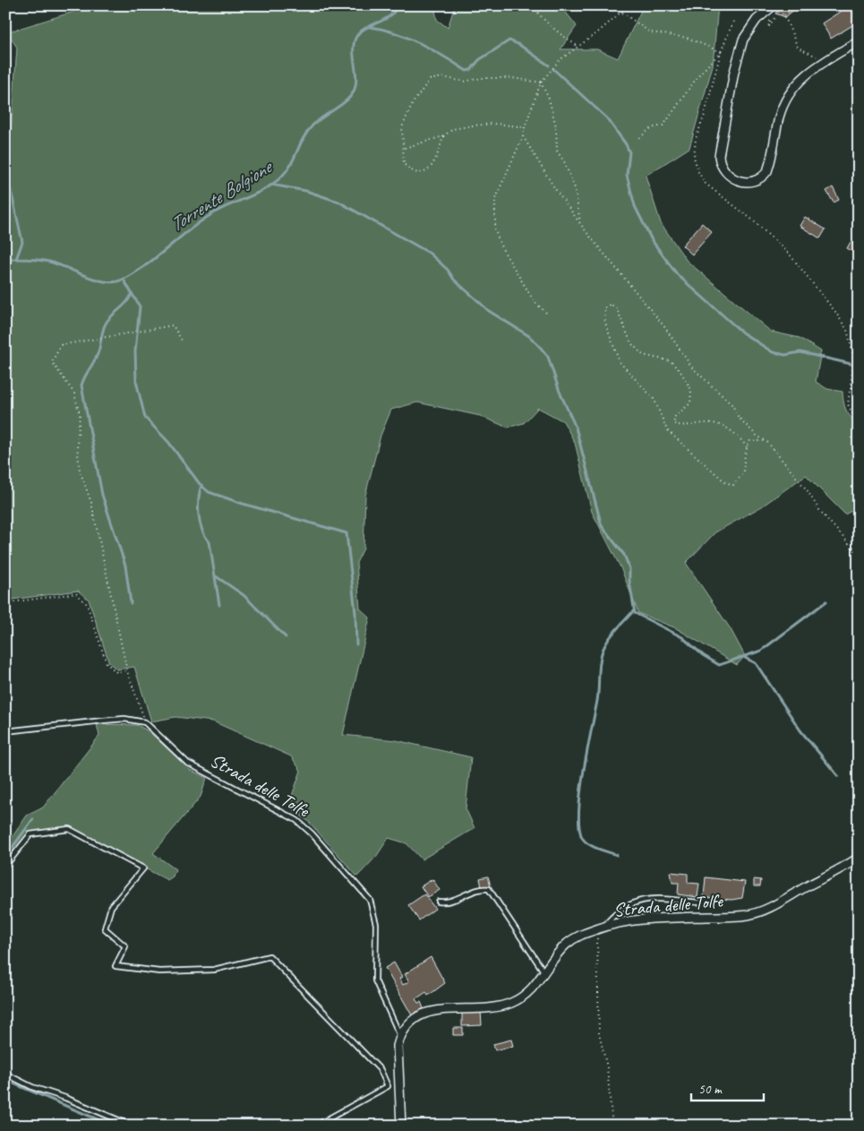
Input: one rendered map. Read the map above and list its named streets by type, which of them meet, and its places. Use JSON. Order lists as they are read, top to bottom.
{
  "streets": {
    "street": ["Strada delle Tolfe"]
  },
  "water": ["Torrente Bolgione"],
  "scale_bar": "50 m"
}
